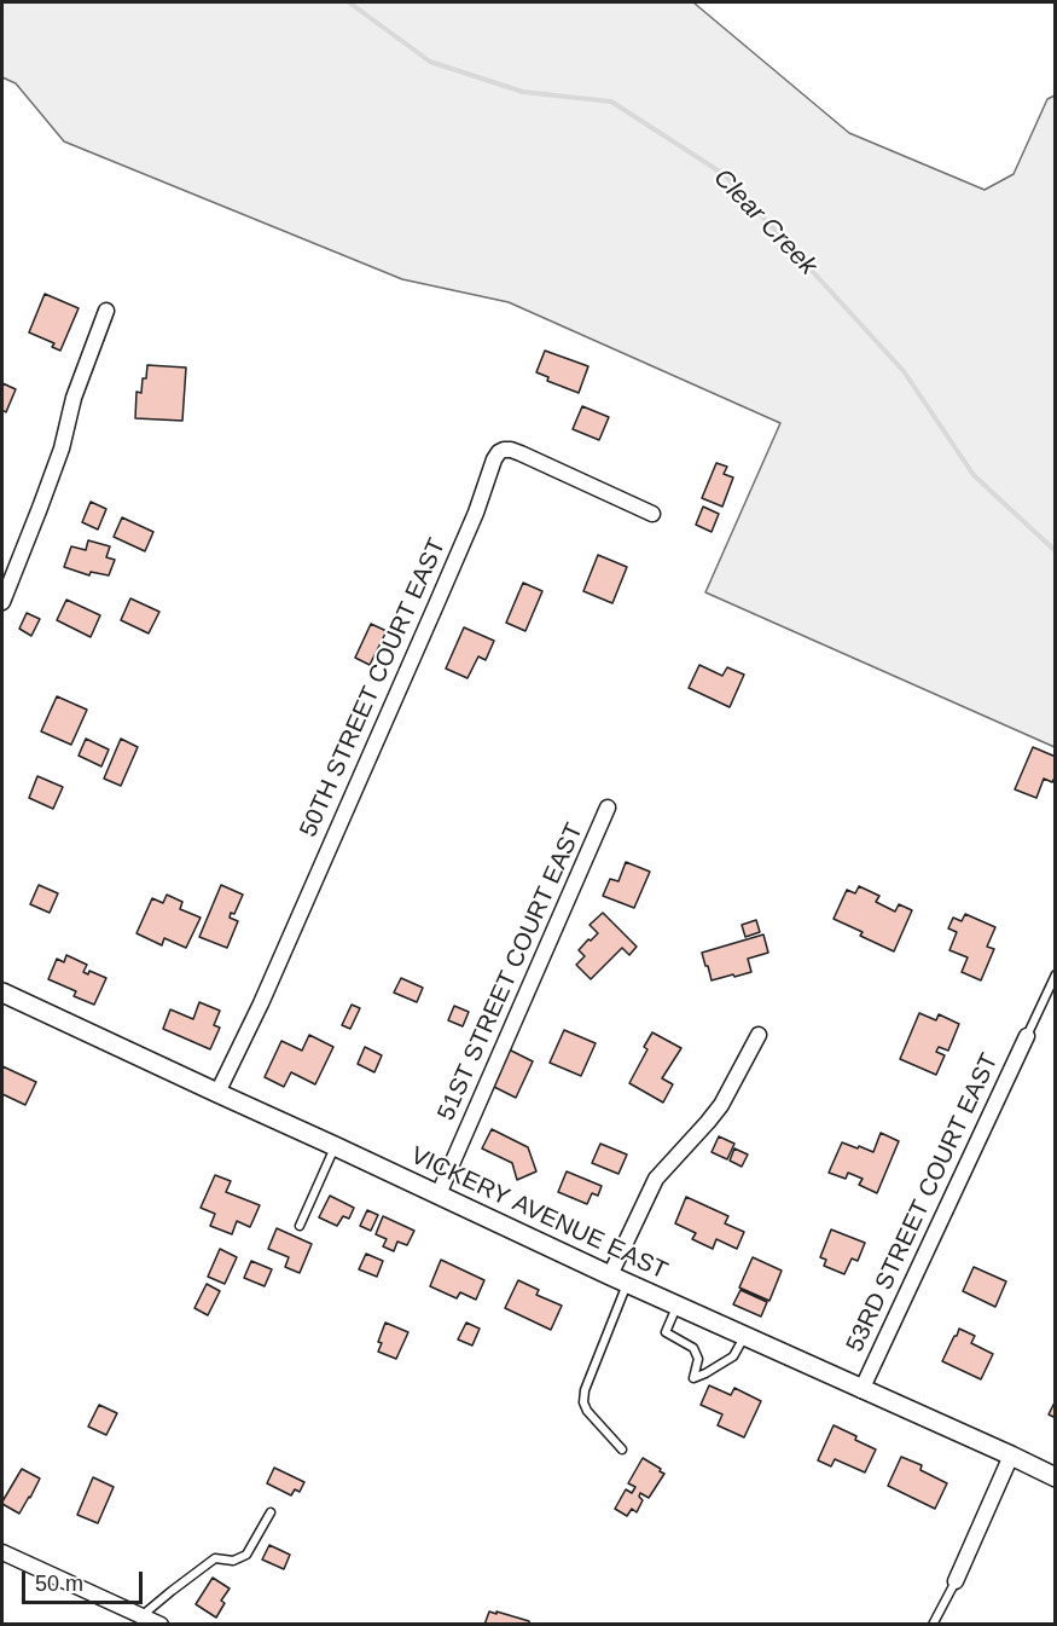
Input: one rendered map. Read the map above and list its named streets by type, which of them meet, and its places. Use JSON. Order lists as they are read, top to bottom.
{
  "streets": {
    "street": [
      "50TH STREET COURT EAST",
      "51ST STREET COURT EAST",
      "53RD STREET COURT EAST",
      "VICKERY AVENUE EAST"
    ]
  },
  "crossings": [
    ["50TH STREET COURT EAST", "VICKERY AVENUE EAST"],
    ["51ST STREET COURT EAST", "VICKERY AVENUE EAST"],
    ["53RD STREET COURT EAST", "VICKERY AVENUE EAST"]
  ],
  "water": ["Clear Creek"],
  "scale_bar": "50 m"
}
